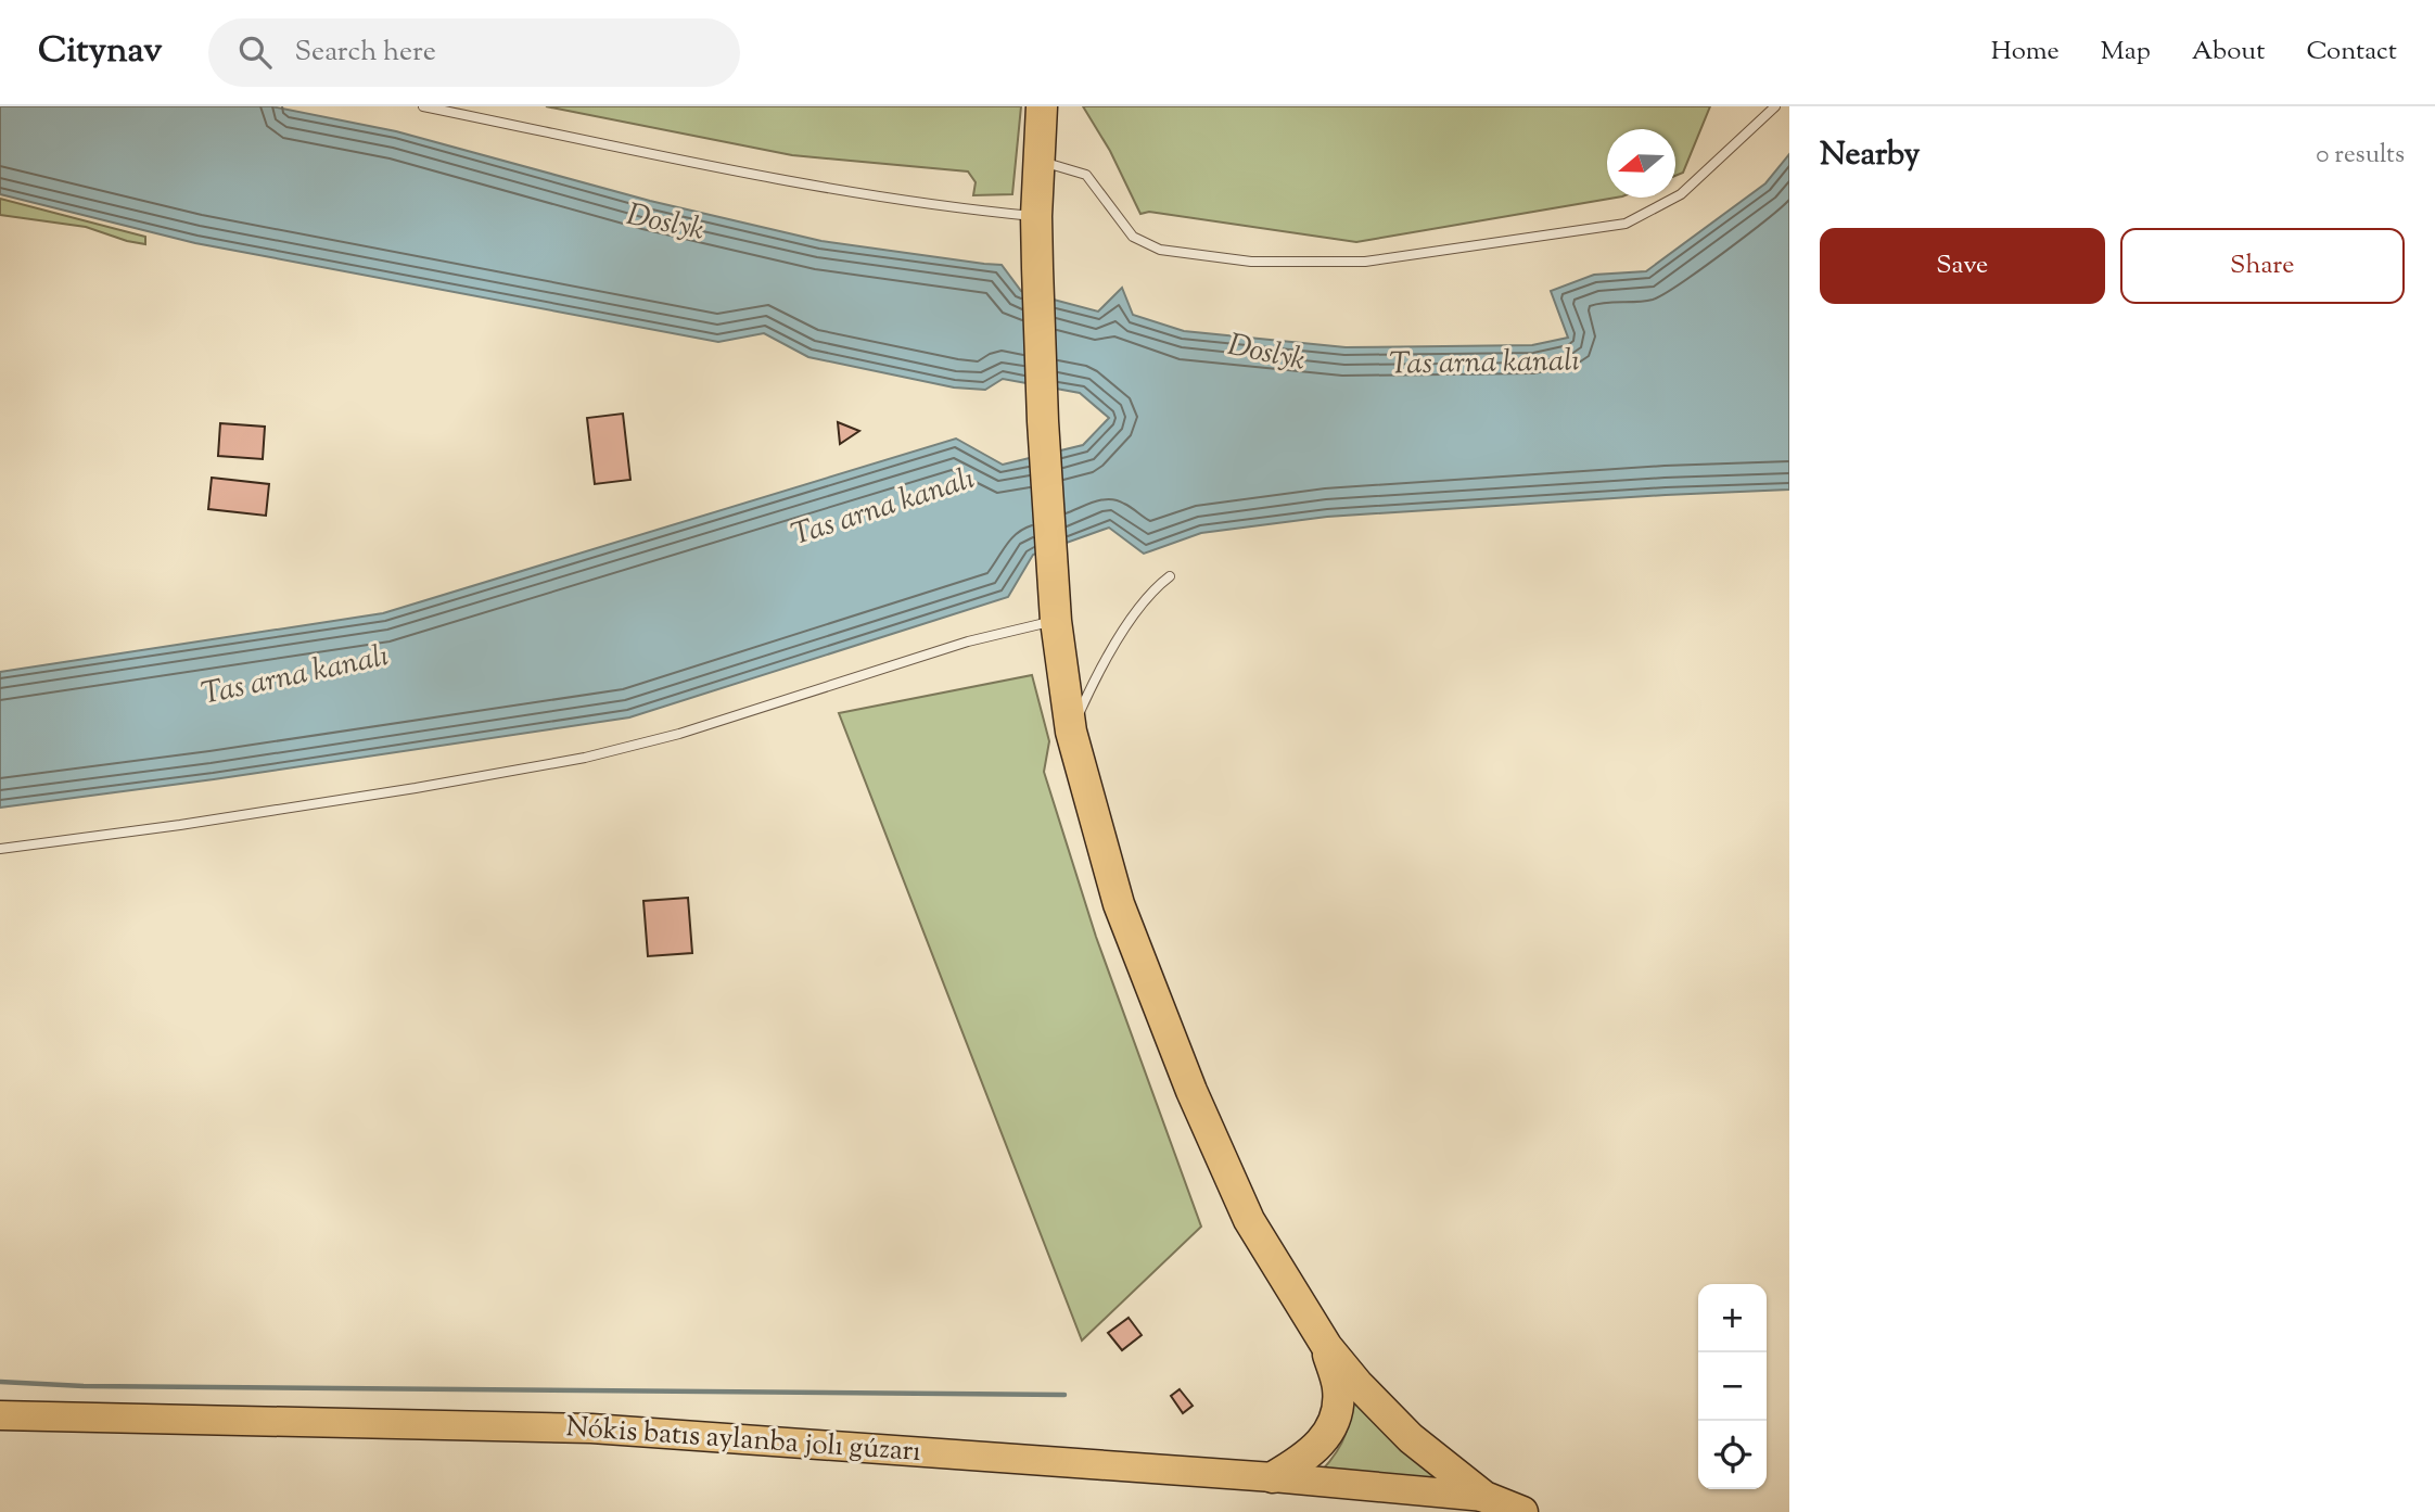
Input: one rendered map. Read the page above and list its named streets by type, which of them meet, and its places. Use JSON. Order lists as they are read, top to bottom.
{
  "streets": {
    "main road": ["Nókis batıs aylanba jolı gúzarı"]
  },
  "water": ["Doslyk", "Tas arna kanalı"],
  "north": "left",
  "page": {
    "header": "Citynav",
    "search": "Search here",
    "nav": [
      "Home",
      "Map",
      "About",
      "Contact"
    ],
    "heading": ["Nearby", "0 results"],
    "buttons": ["Save", "Share"],
    "map_buttons": ["+", "−"]
  }
}
